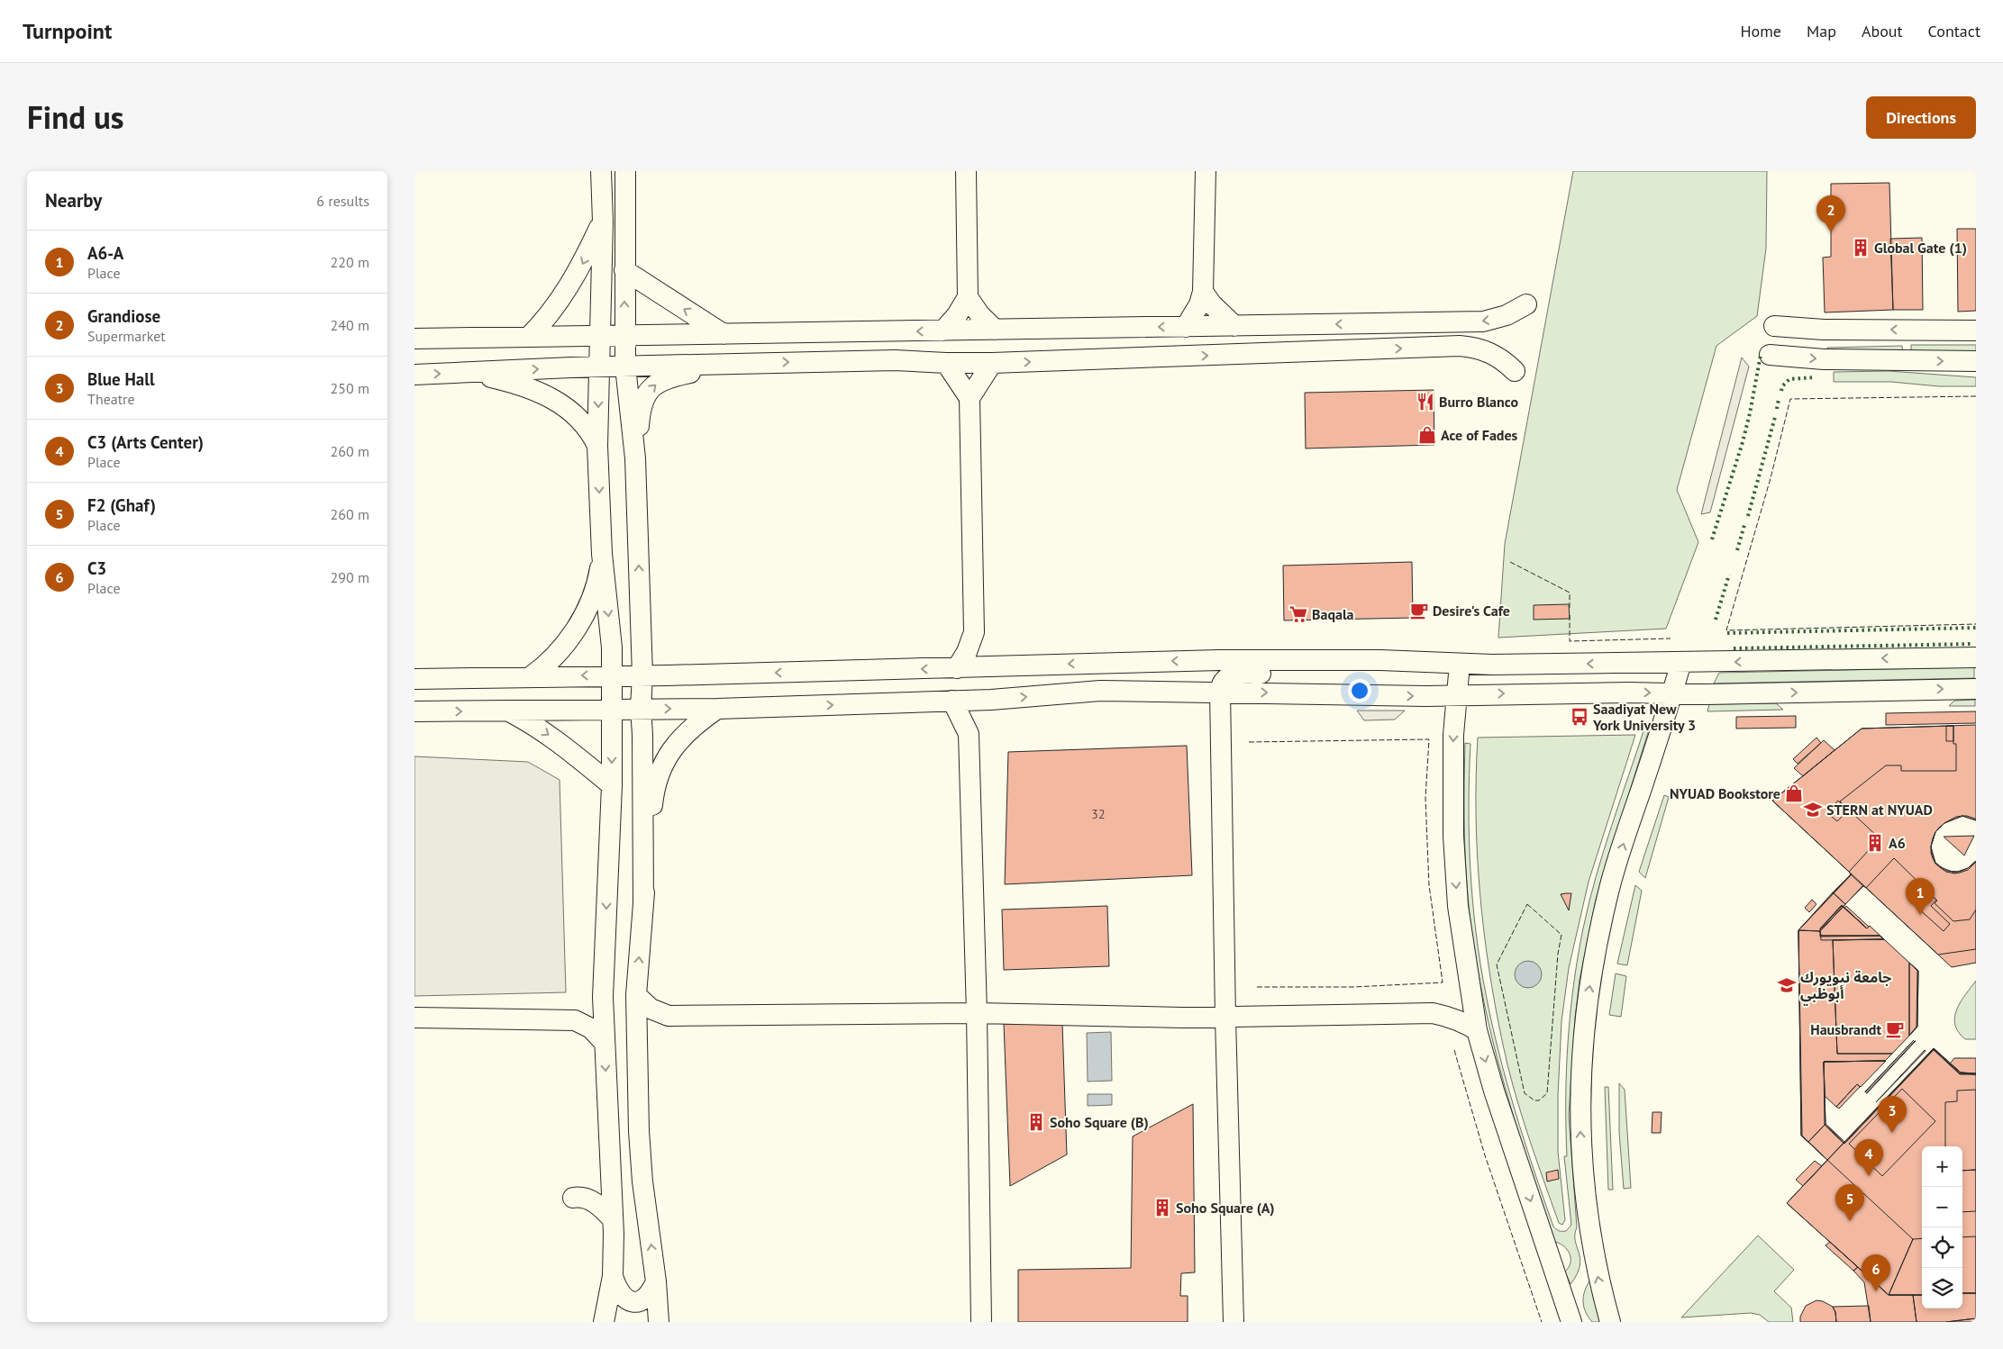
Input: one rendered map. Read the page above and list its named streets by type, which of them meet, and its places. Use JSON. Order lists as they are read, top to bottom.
{
  "places": {
    "building": [
      "Global Gate (1)",
      "A6",
      "Soho Square (B)",
      "Soho Square (A)"
    ],
    "restaurant": ["Burro Blanco"],
    "shop": ["Ace of Fades", "NYUAD Bookstore"],
    "cafe": ["Desire's Cafe", "Hausbrandt"],
    "supermarket": ["Baqala"],
    "bus stop": ["Saadiyat New York University 3"],
    "school or university": ["STERN at NYUAD", "جامعة نيويورك أبوظبي"]
  },
  "house_numbers": ["32"],
  "page": {
    "header": "Turnpoint",
    "nav": [
      "Home",
      "Map",
      "About",
      "Contact"
    ],
    "title": "Find us",
    "buttons": "Directions",
    "heading": ["Nearby", "6 results"],
    "pins": [
      "2",
      "1",
      "3",
      "4",
      "5",
      "6"
    ],
    "list": [
      {
        "mark": "1",
        "name": "A6-A",
        "note": "Place",
        "value": "220 m"
      },
      {
        "mark": "2",
        "name": "Grandiose",
        "note": "Supermarket",
        "value": "240 m"
      },
      {
        "mark": "3",
        "name": "Blue Hall",
        "note": "Theatre",
        "value": "250 m"
      },
      {
        "mark": "4",
        "name": "C3 (Arts Center)",
        "note": "Place",
        "value": "260 m"
      },
      {
        "mark": "5",
        "name": "F2 (Ghaf)",
        "note": "Place",
        "value": "260 m"
      },
      {
        "mark": "6",
        "name": "C3",
        "note": "Place",
        "value": "290 m"
      }
    ],
    "map_buttons": ["+", "−"]
  }
}
